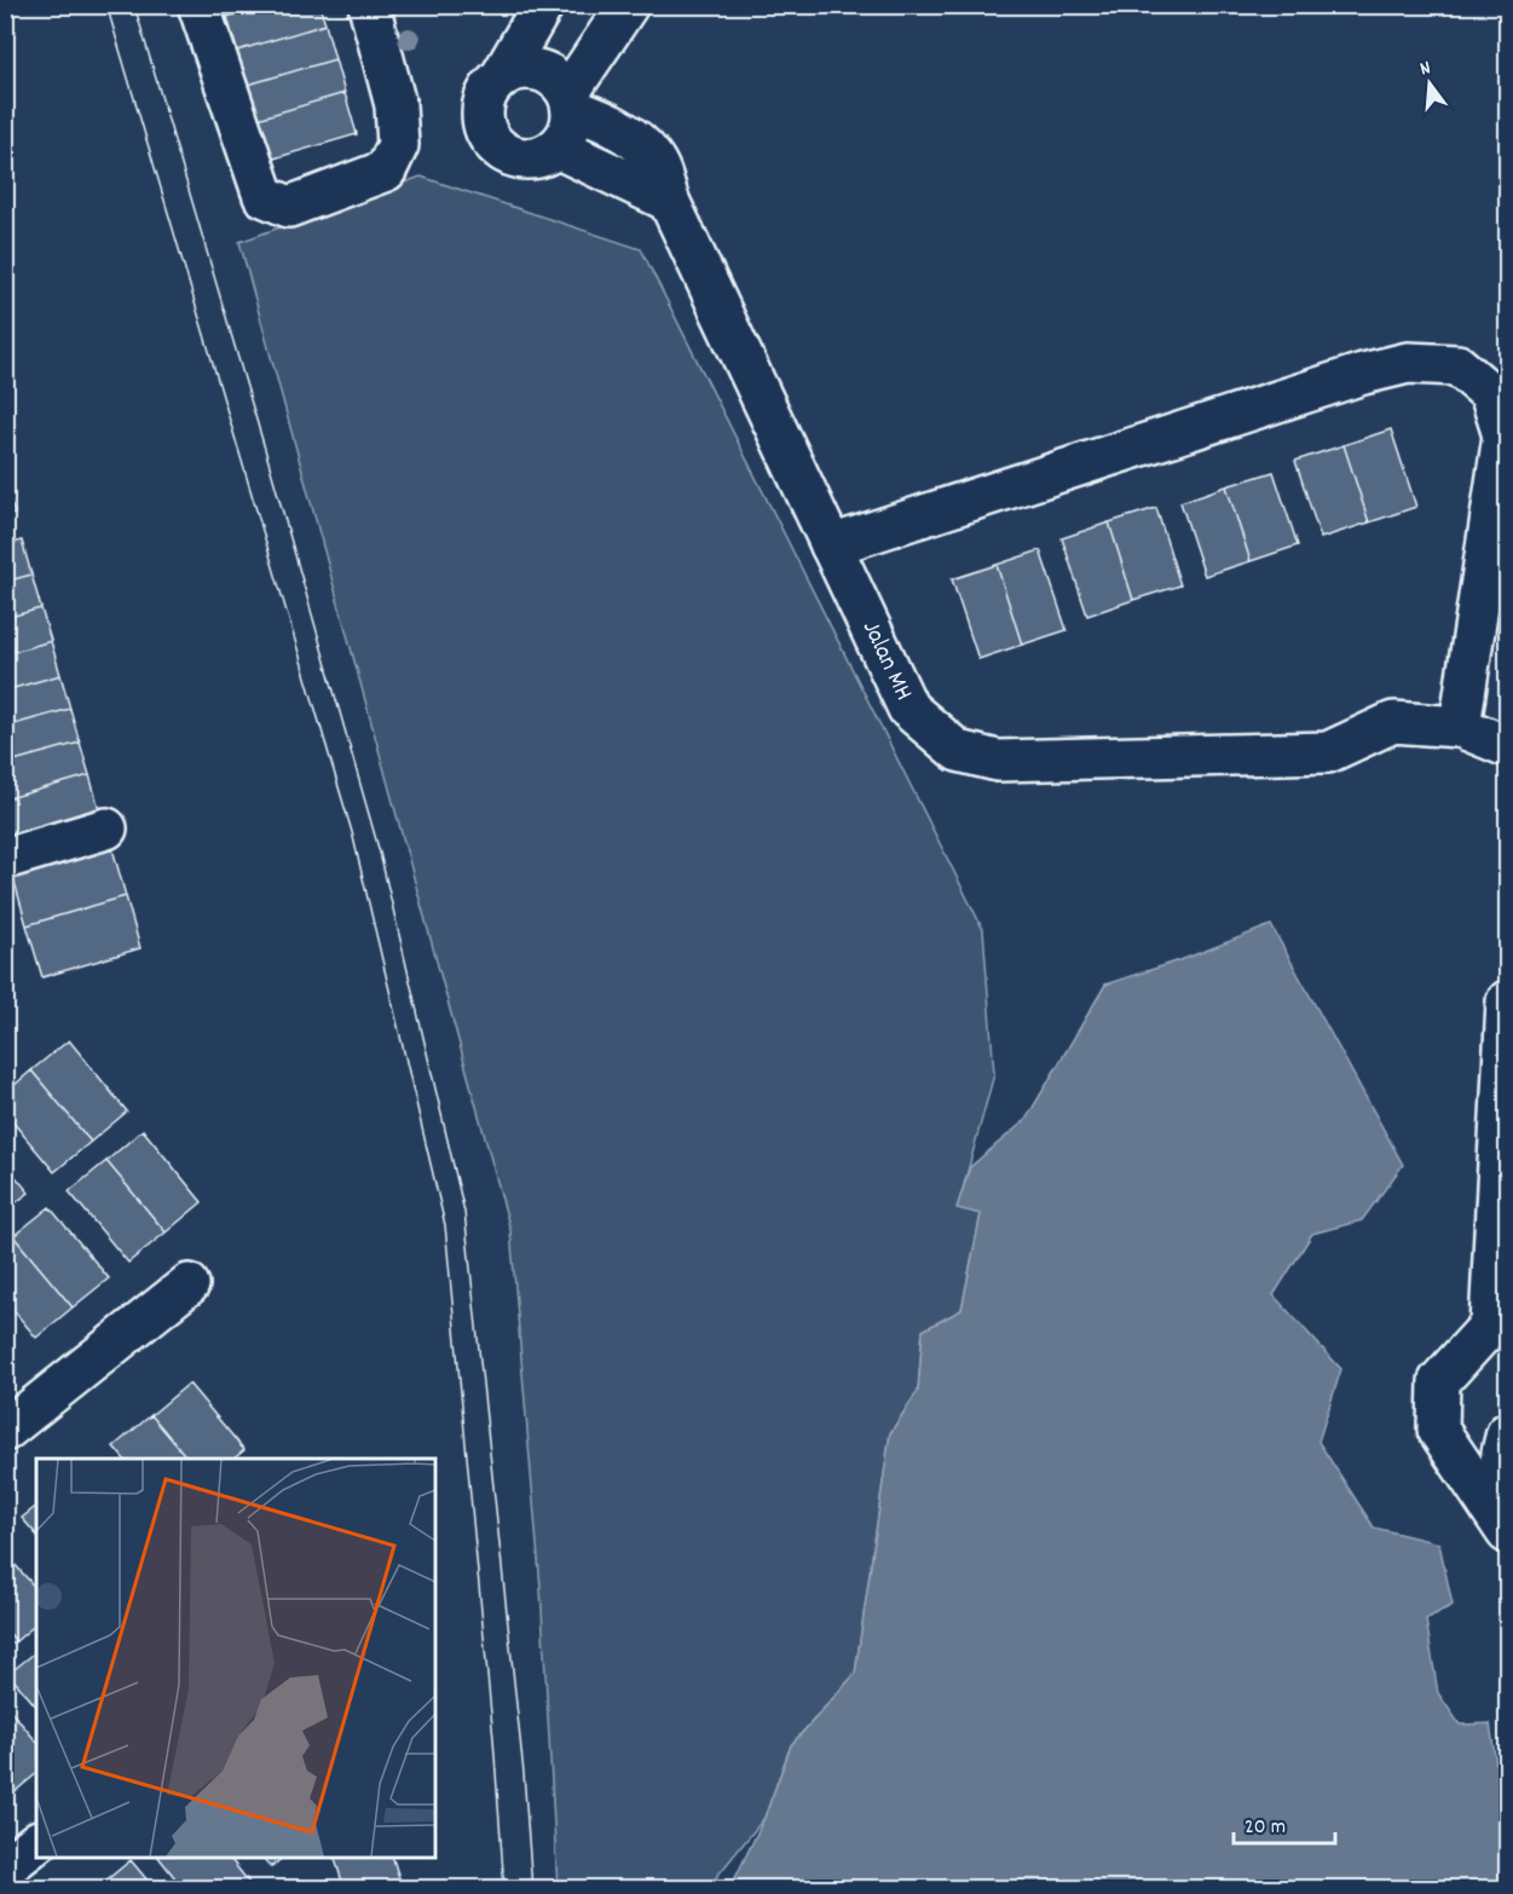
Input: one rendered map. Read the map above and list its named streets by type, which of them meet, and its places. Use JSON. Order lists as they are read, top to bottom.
{
  "streets": {
    "street": ["Jalan MH"]
  },
  "scale_bar": "20 m",
  "north": "top"
}
